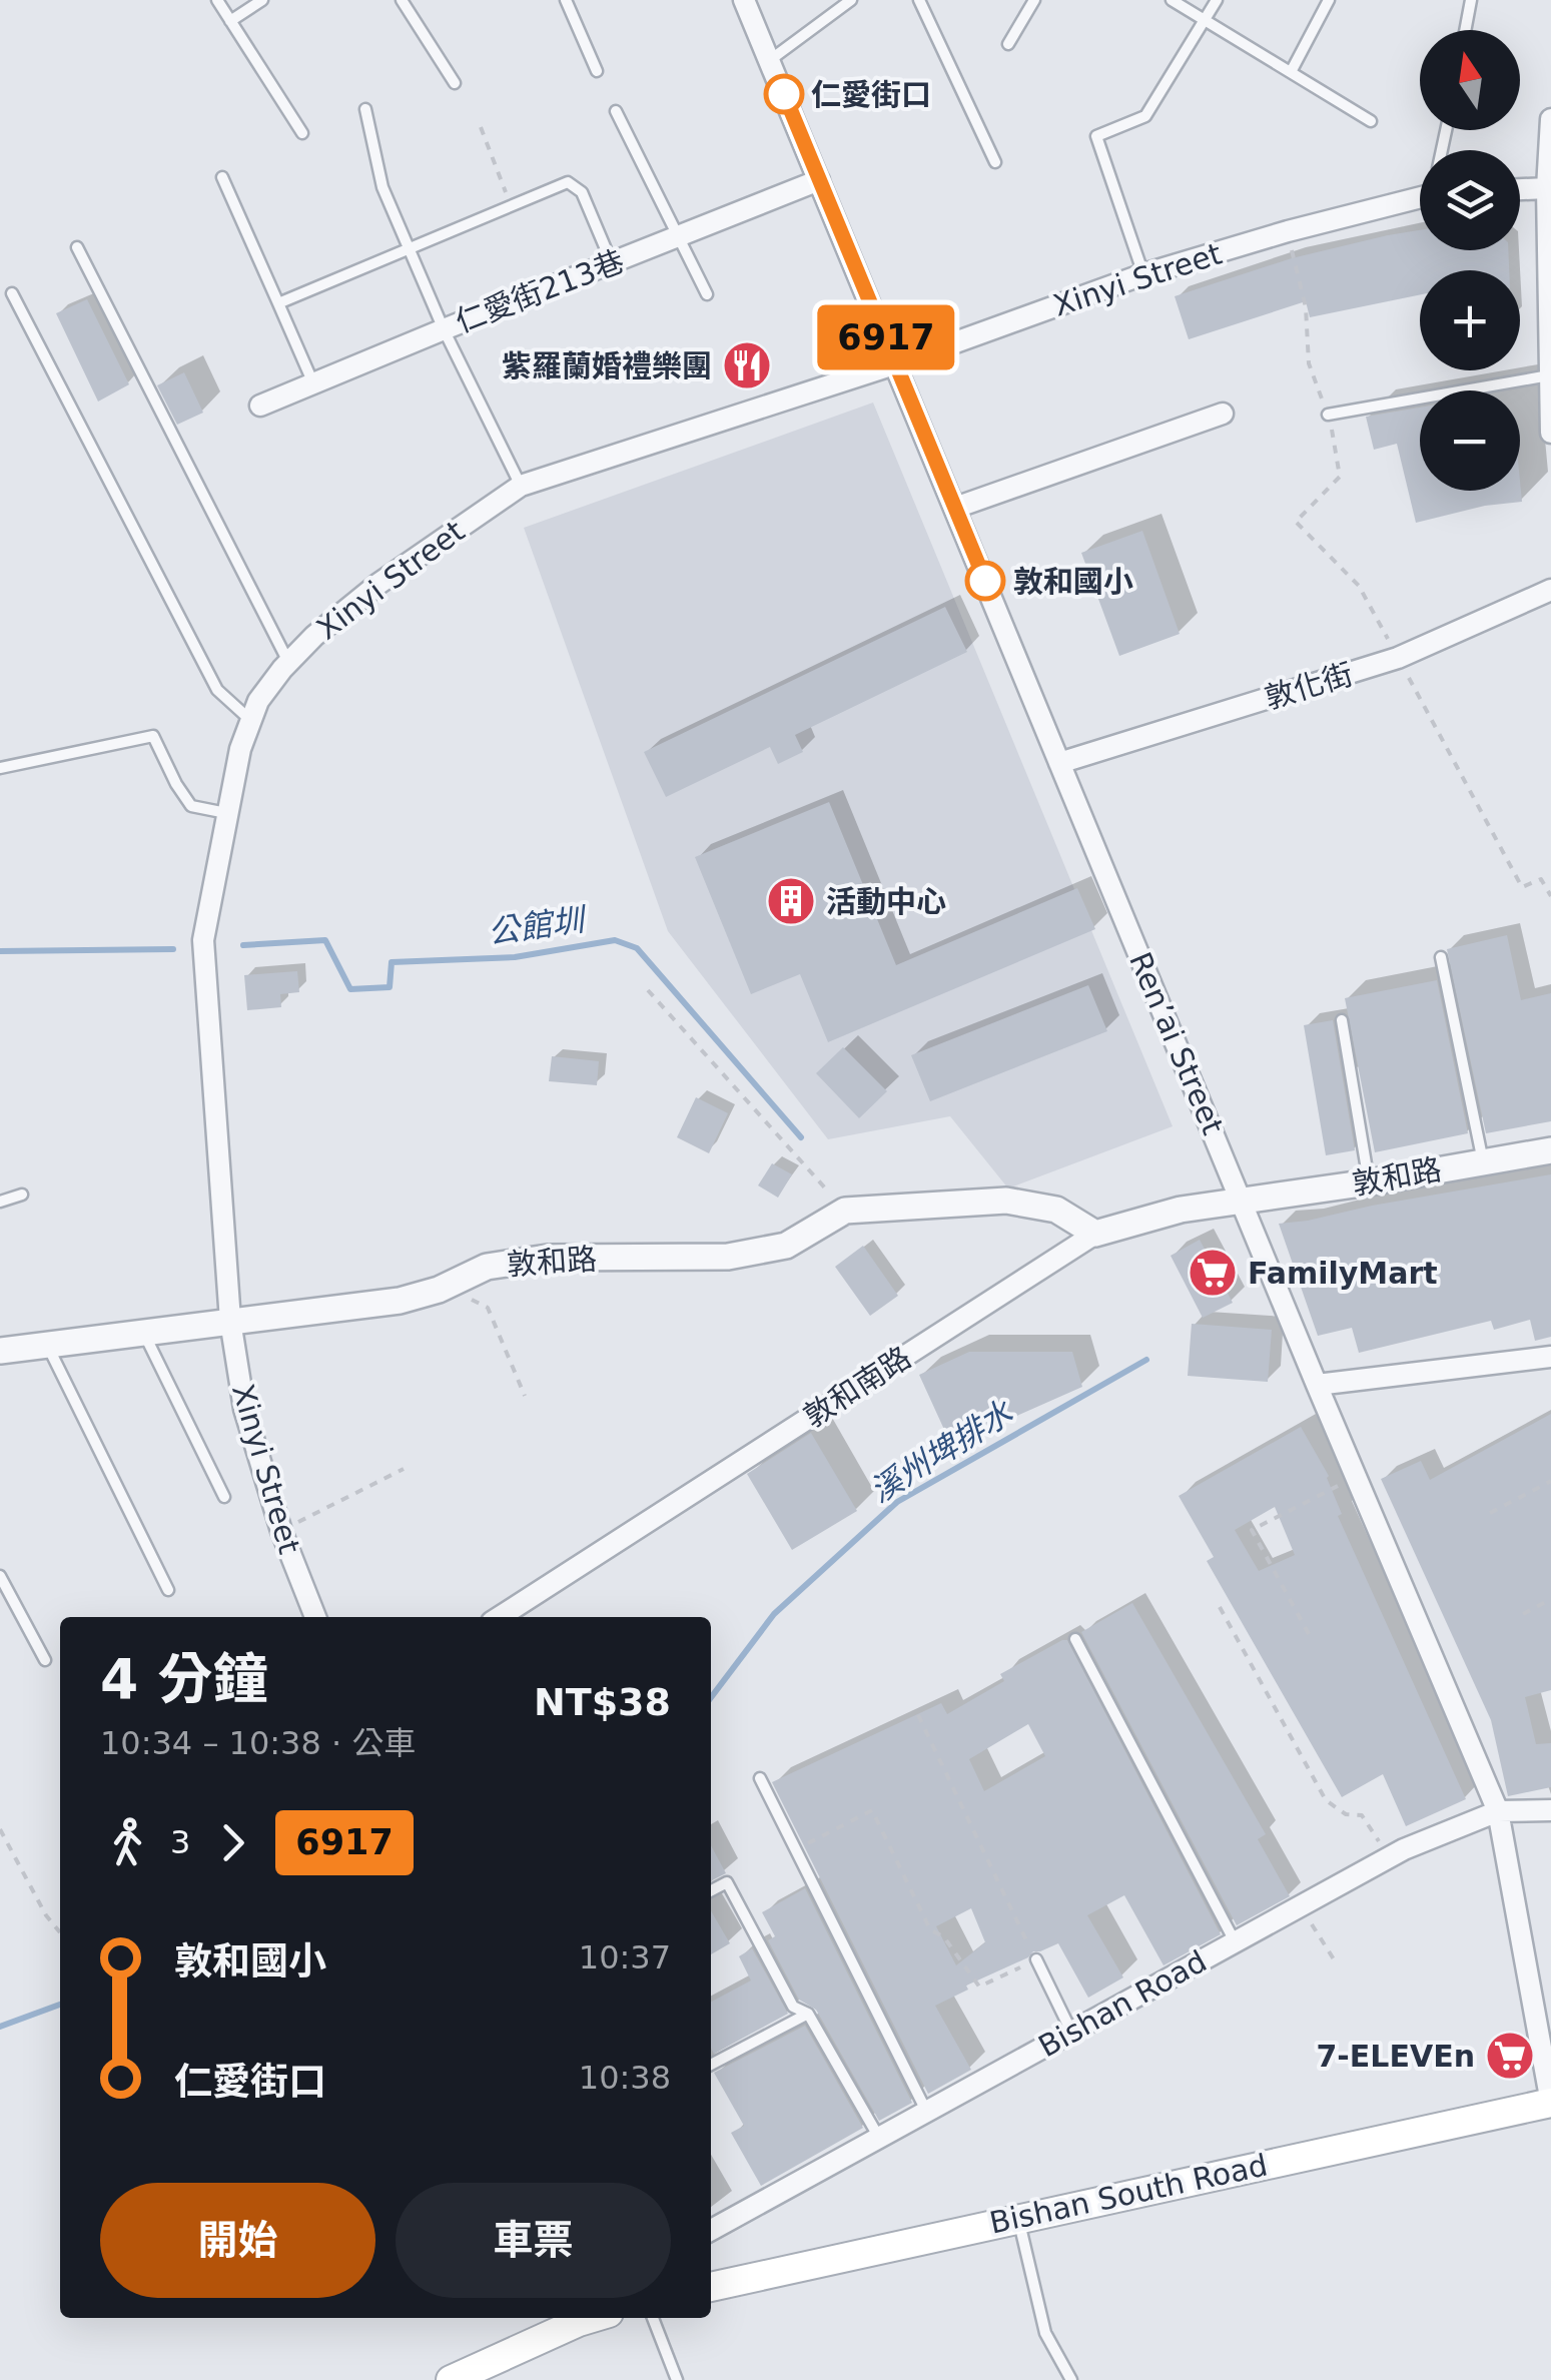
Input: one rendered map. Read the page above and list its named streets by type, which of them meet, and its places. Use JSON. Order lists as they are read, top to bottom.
{
  "streets": {
    "main road": ["Bishan South Road"],
    "street": [
      "Xinyi Street",
      "仁愛街213巷",
      "敦化街",
      "Ren’ai Street",
      "敦和路",
      "敦和南路",
      "Bishan Road"
    ]
  },
  "crossings": [
    ["Xinyi Street", "Ren’ai Street"],
    ["Xinyi Street", "敦和路"],
    ["仁愛街213巷", "Ren’ai Street"],
    ["敦化街", "Ren’ai Street"],
    ["Ren’ai Street", "敦和路"],
    ["Ren’ai Street", "敦和南路"],
    ["Ren’ai Street", "Bishan Road"],
    ["Ren’ai Street", "Bishan South Road"],
    ["敦和路", "敦和南路"]
  ],
  "water": ["公館圳", "溪州埤排水"],
  "places": {
    "other": ["仁愛街口", "敦和國小"],
    "restaurant": ["紫羅蘭婚禮樂團"],
    "building": ["活動中心"],
    "supermarket": ["FamilyMart", "7-ELEVEn"]
  },
  "lines": ["bus line 6917"],
  "north": "top",
  "page": {
    "on_map": "6917",
    "map_buttons": ["+", "−"],
    "heading": ["4 分鐘", "10:34 – 10:38 · 公車", "NT$38"],
    "legs": ["3", "6917"],
    "list": [
      {
        "name": "敦和國小",
        "value": "10:37"
      },
      {
        "name": "仁愛街口",
        "value": "10:38"
      }
    ],
    "buttons": ["開始", "車票"]
  }
}
